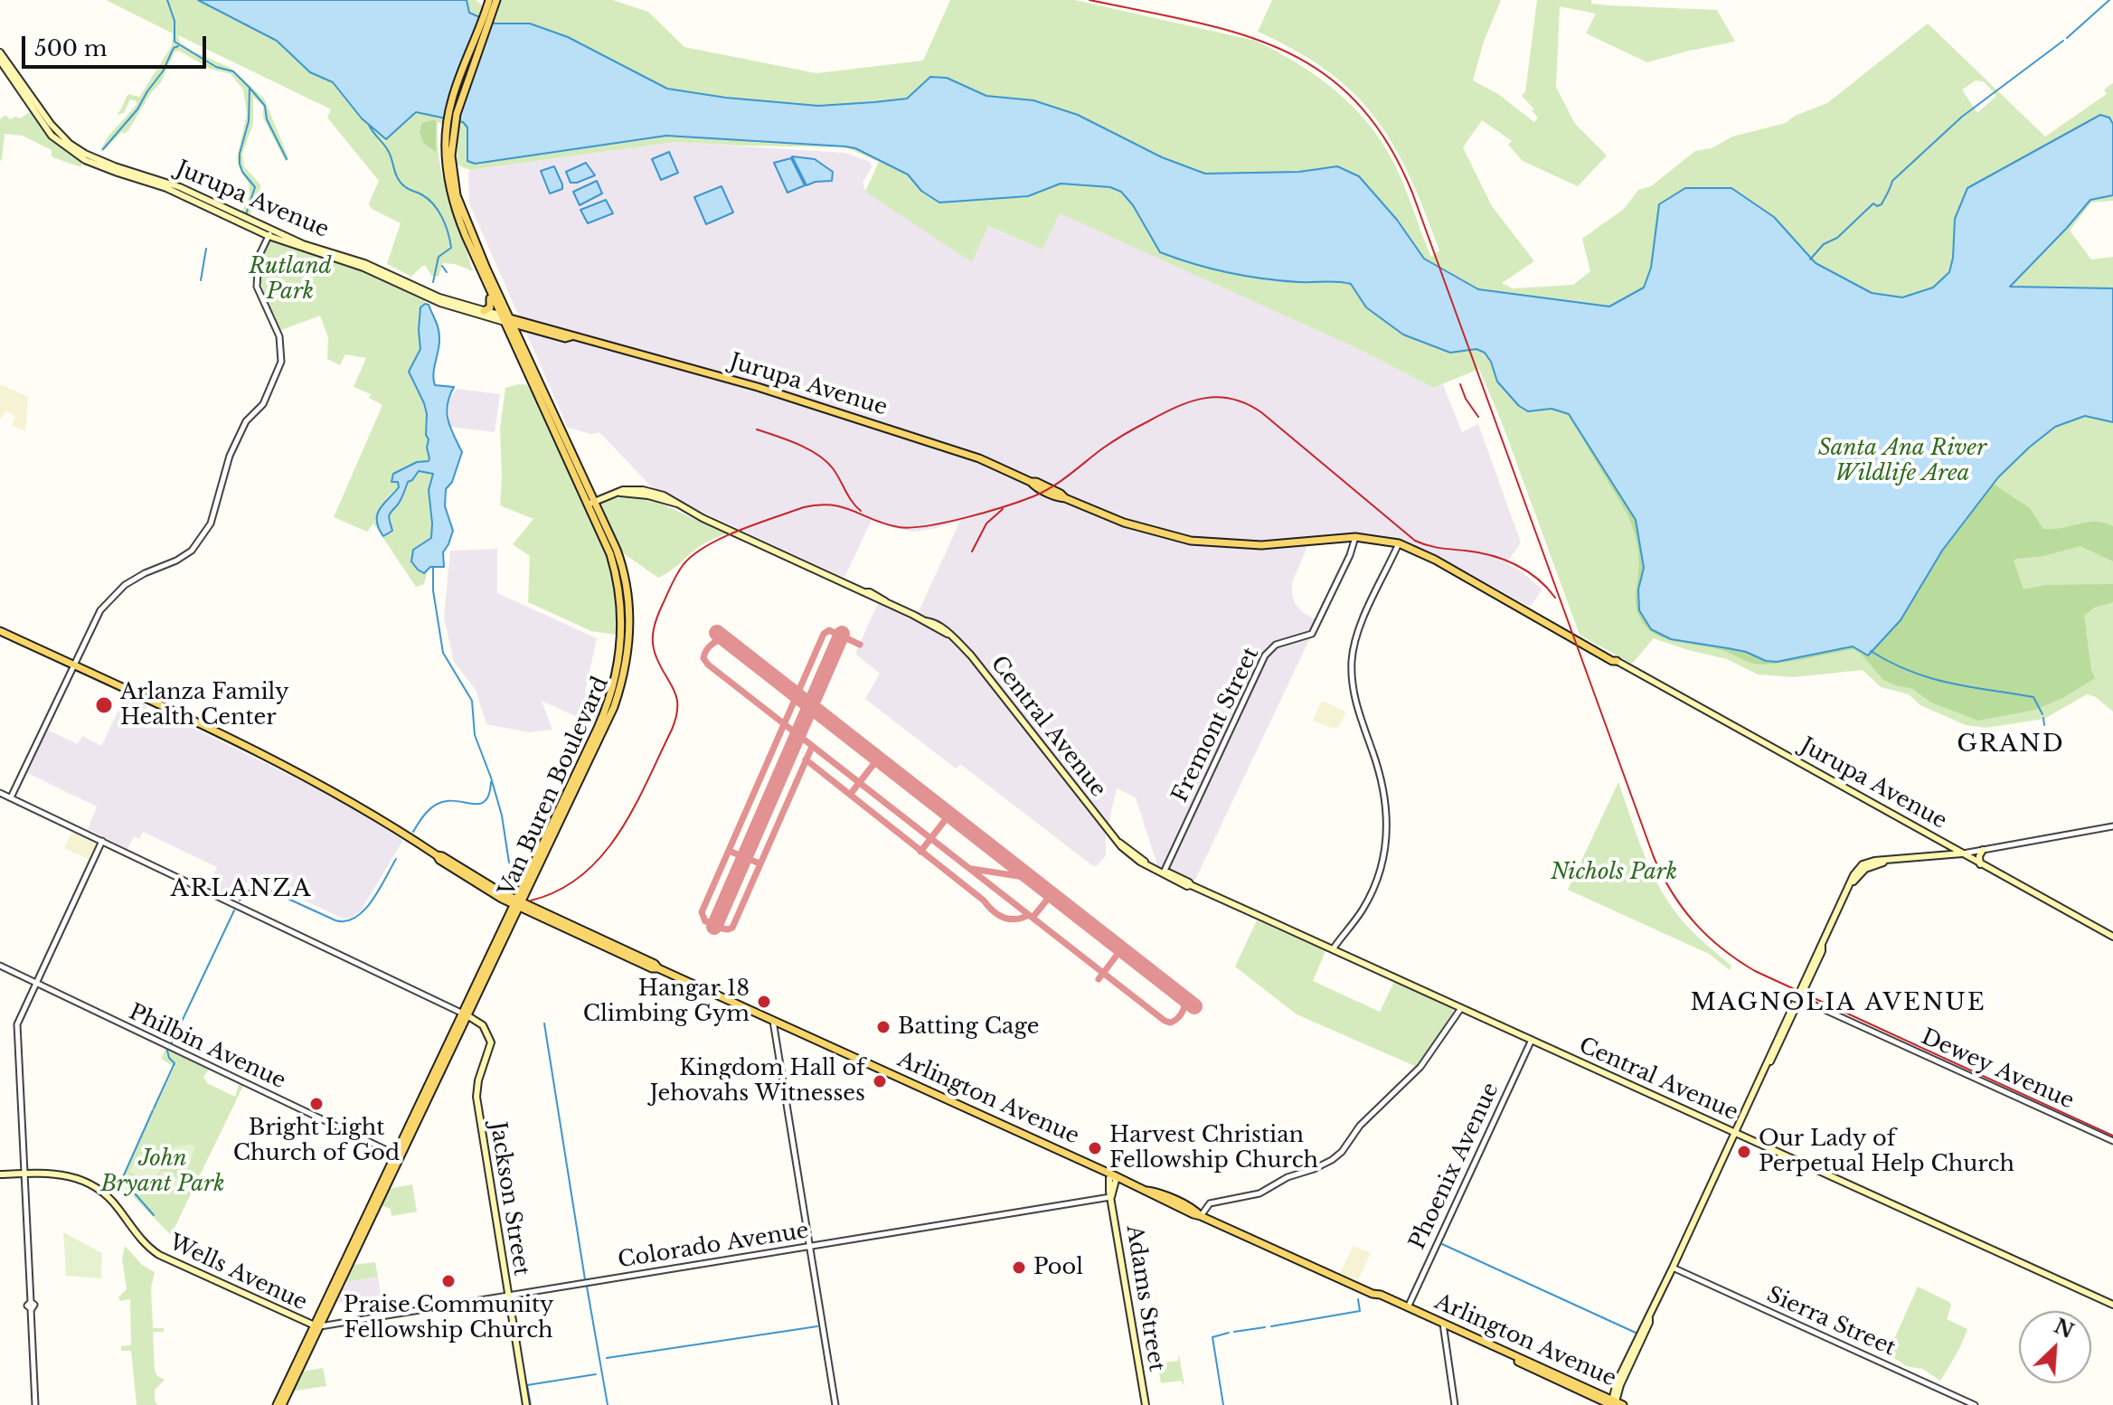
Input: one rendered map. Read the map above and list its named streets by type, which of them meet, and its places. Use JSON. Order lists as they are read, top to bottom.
{
  "streets": {
    "main road": [
      "Jurupa Avenue",
      "Central Avenue",
      "Van Buren Boulevard",
      "Arlington Avenue",
      "Jackson Street",
      "Wells Avenue",
      "Adams Street"
    ],
    "street": [
      "Fremont Street",
      "Philbin Avenue",
      "Dewey Avenue",
      "Phoenix Avenue",
      "Colorado Avenue",
      "Sierra Street"
    ]
  },
  "crossings": [
    ["Jurupa Avenue", "Fremont Street"],
    ["Jurupa Avenue", "Van Buren Boulevard"],
    ["Fremont Street", "Central Avenue"],
    ["Central Avenue", "Van Buren Boulevard"],
    ["Central Avenue", "Phoenix Avenue"],
    ["Van Buren Boulevard", "Philbin Avenue"],
    ["Van Buren Boulevard", "Arlington Avenue"],
    ["Van Buren Boulevard", "Jackson Street"],
    ["Van Buren Boulevard", "Colorado Avenue"],
    ["Van Buren Boulevard", "Wells Avenue"],
    ["Arlington Avenue", "Phoenix Avenue"],
    ["Arlington Avenue", "Adams Street"],
    ["Jackson Street", "Colorado Avenue"],
    ["Colorado Avenue", "Wells Avenue"],
    ["Colorado Avenue", "Adams Street"]
  ],
  "districts": ["GRAND", "ARLANZA", "MAGNOLIA AVENUE"],
  "parks": [
    "Rutland Park",
    "Santa Ana River Wildlife Area",
    "Nichols Park",
    "John Bryant Park"
  ],
  "places": [
    "Arlanza Family Health Center",
    "Hangar 18 Climbing Gym",
    "Batting Cage",
    "Kingdom Hall of Jehovahs Witnesses",
    "Bright Light Church of God",
    "Harvest Christian Fellowship Church",
    "Our Lady of Perpetual Help Church",
    "Pool",
    "Praise Community Fellowship Church"
  ],
  "scale_bar": "500 m",
  "north": "top right"
}
